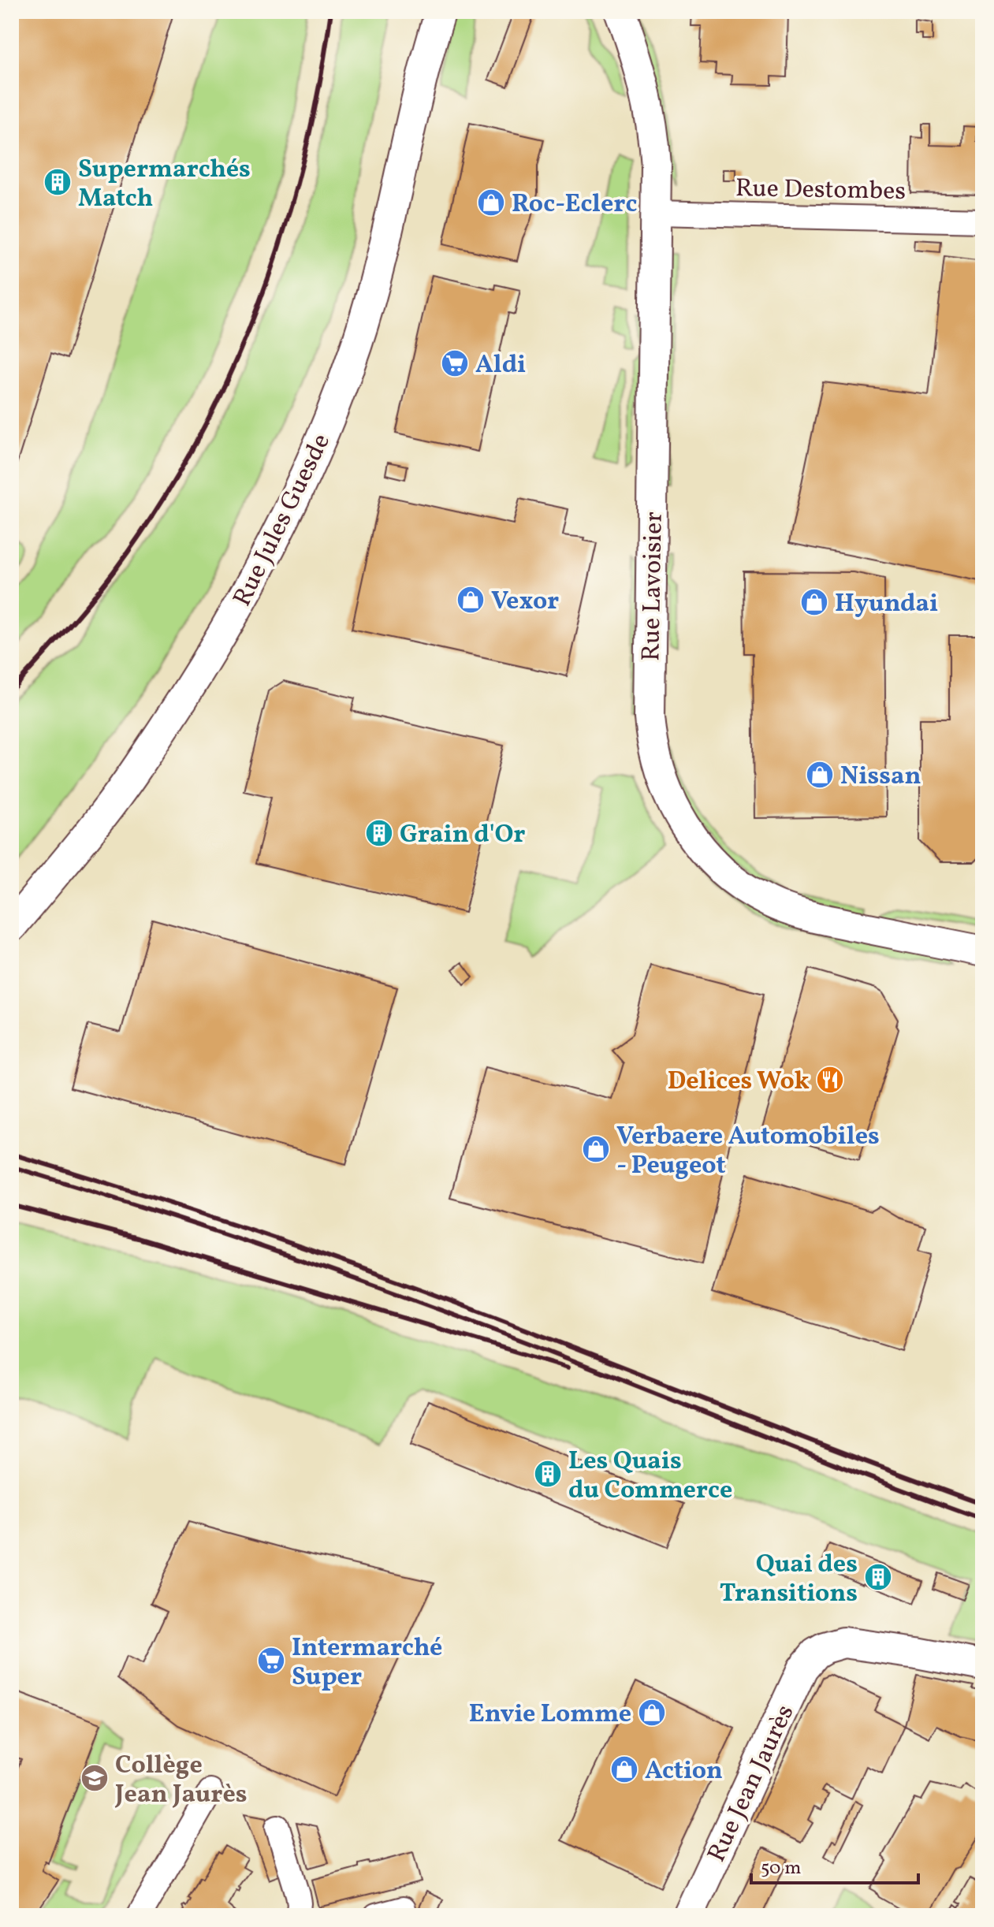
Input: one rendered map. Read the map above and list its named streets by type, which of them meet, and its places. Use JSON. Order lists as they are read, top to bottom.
{
  "streets": {
    "street": [
      "Rue Destombes",
      "Rue Jules Guesde",
      "Rue Lavoisier",
      "Rue Jean Jaurès"
    ]
  },
  "crossings": [
    ["Rue Destombes", "Rue Lavoisier"]
  ],
  "places": {
    "building": [
      "Supermarchés Match",
      "Grain d'Or",
      "Les Quais du Commerce",
      "Quai des Transitions"
    ],
    "shop": [
      "Roc-Eclerc",
      "Vexor",
      "Hyundai",
      "Nissan",
      "Verbaere Automobiles - Peugeot",
      "Envie Lomme",
      "Action"
    ],
    "supermarket": ["Aldi", "Intermarché Super"],
    "restaurant": ["Delices Wok"],
    "school or university": ["Collège Jean Jaurès"]
  },
  "scale_bar": "50 m"
}
